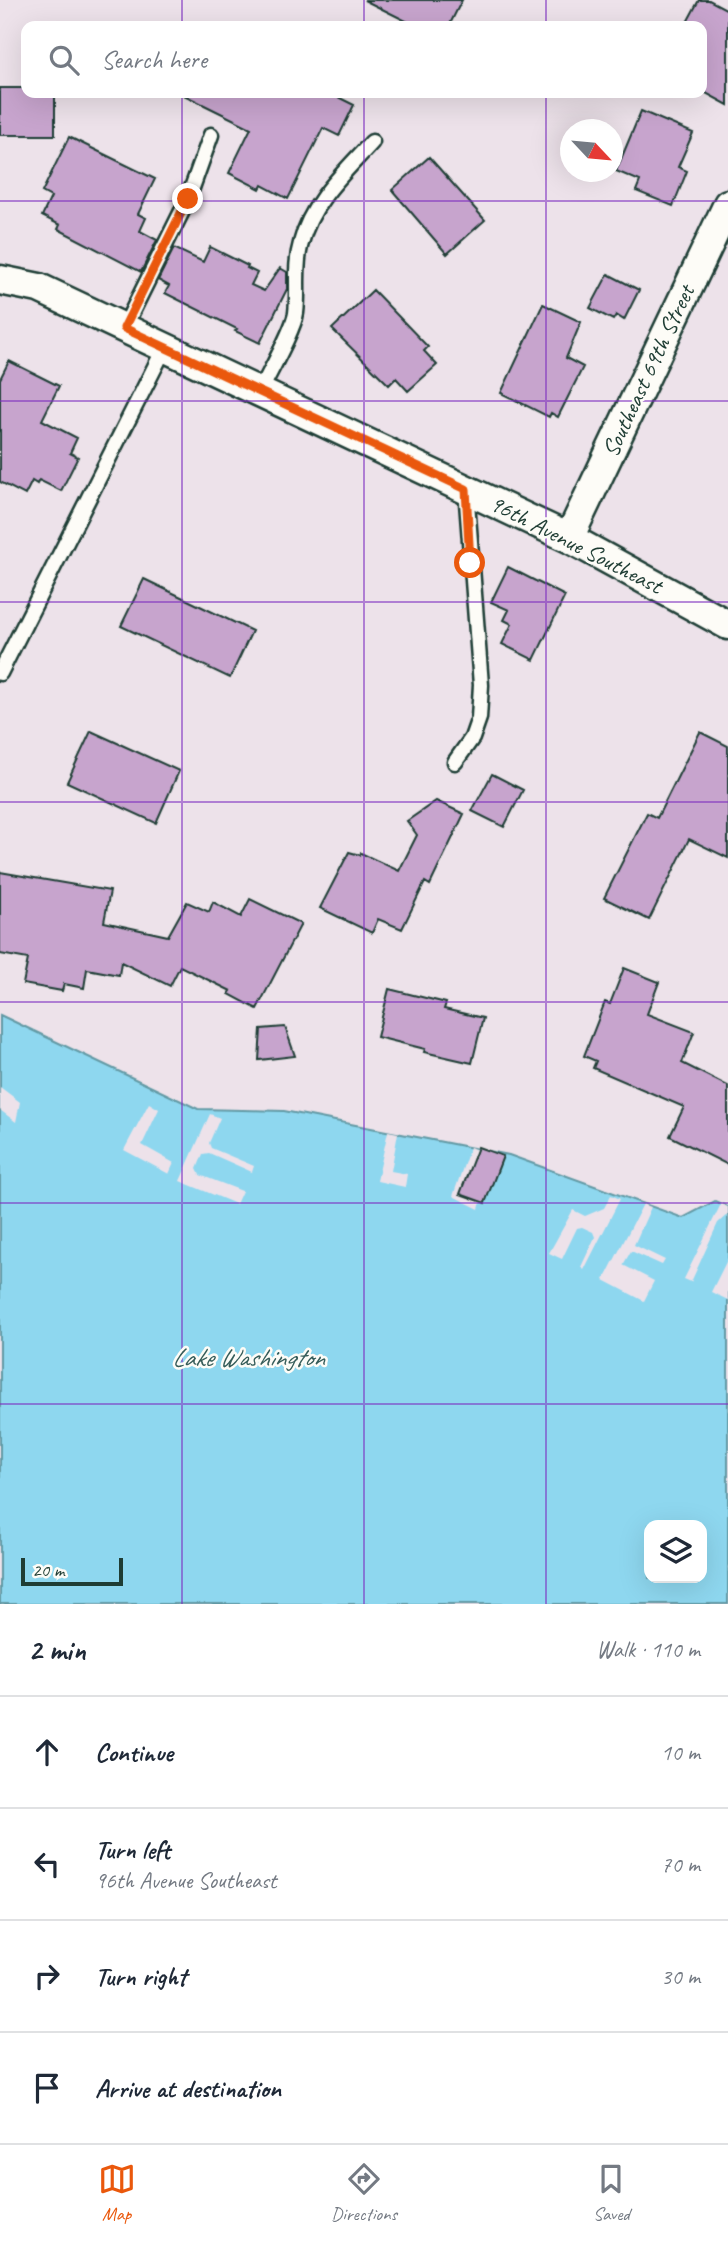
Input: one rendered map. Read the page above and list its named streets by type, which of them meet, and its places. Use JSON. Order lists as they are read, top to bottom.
{
  "streets": {
    "street": ["Southeast 69th Street", "96th Avenue Southeast"]
  },
  "crossings": [
    ["Southeast 69th Street", "96th Avenue Southeast"]
  ],
  "water": ["Lake Washington"],
  "scale_bar": "20 m",
  "north": "bottom right",
  "page": {
    "search": "Search here",
    "scale": "20 m",
    "heading": ["2 min", "Walk · 110 m"],
    "list": [
      ["Continue", "10 m"],
      ["Turn left", "96th Avenue Southeast", "70 m"],
      ["Turn right", "30 m"],
      "Arrive at destination"
    ],
    "nav": ["Map", "Directions", "Saved"]
  }
}
